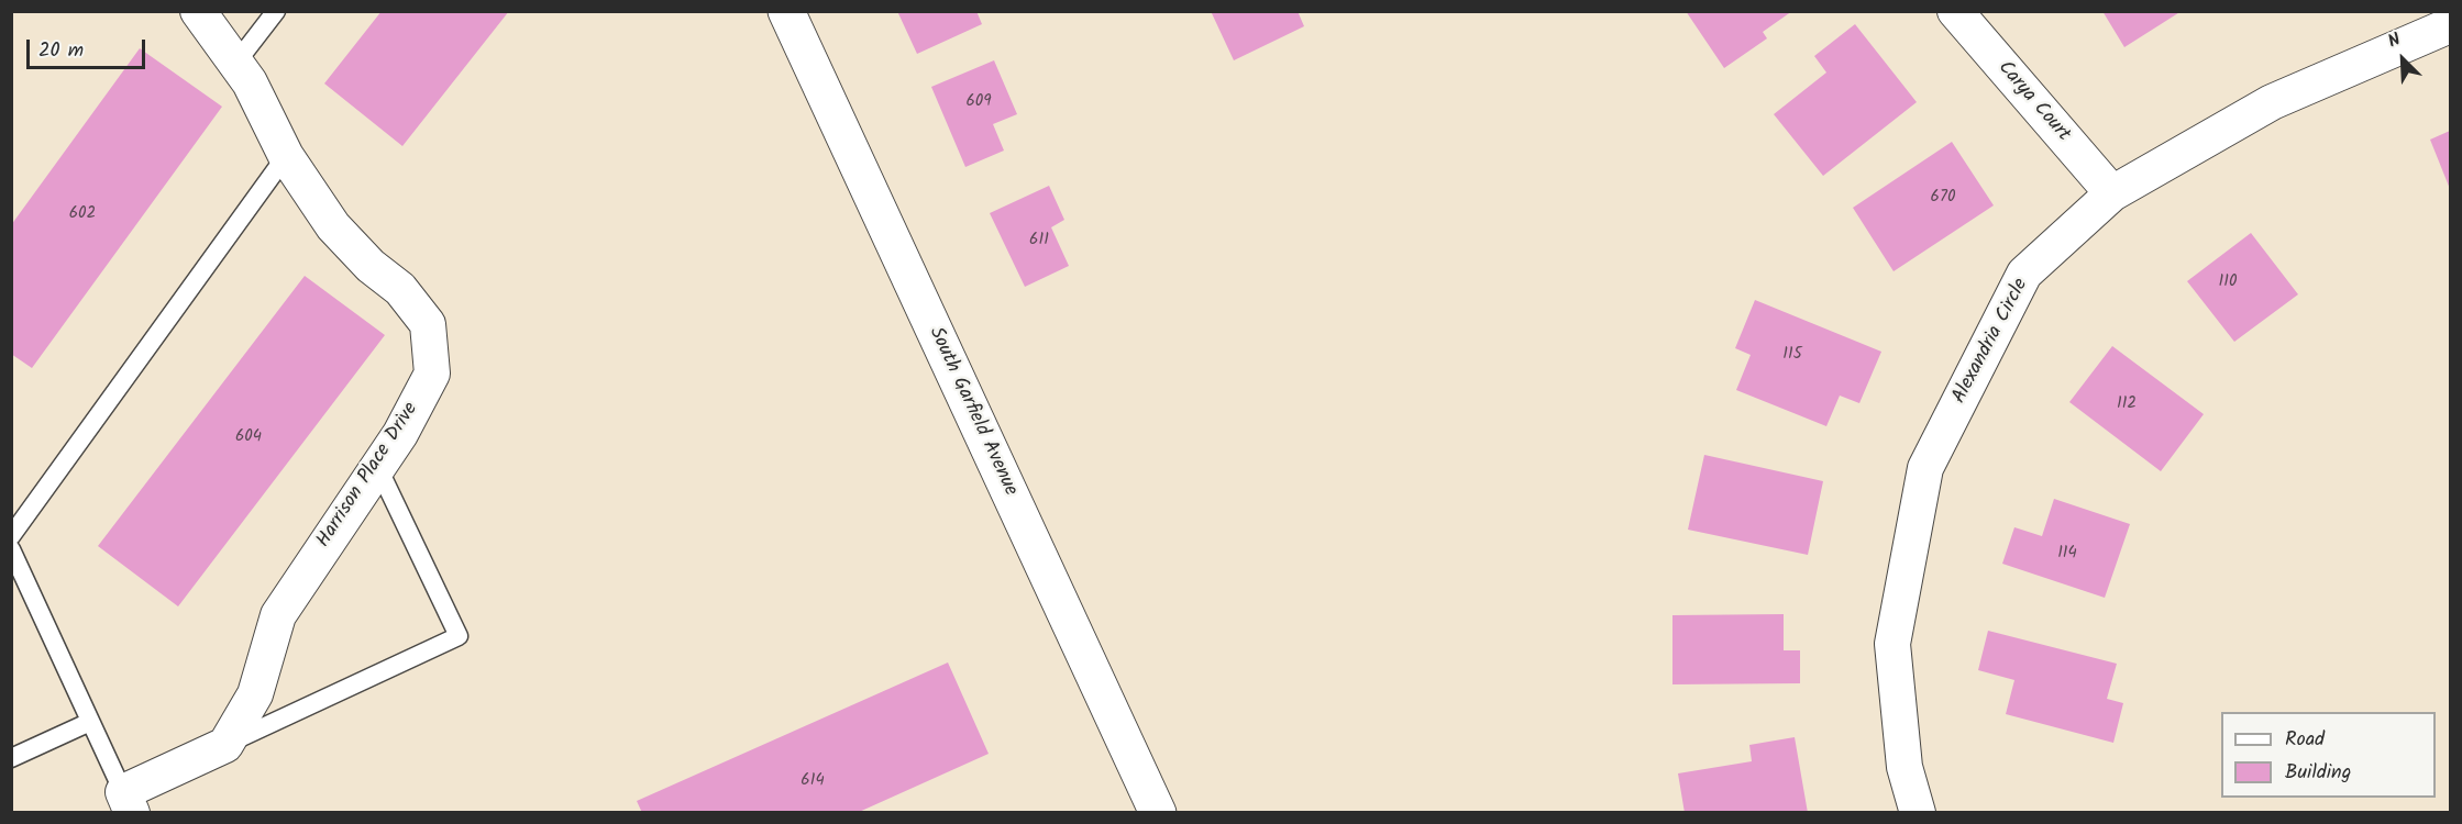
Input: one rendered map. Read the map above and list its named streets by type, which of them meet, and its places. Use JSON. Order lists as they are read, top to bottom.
{
  "streets": {
    "street": [
      "Carya Court",
      "Alexandria Circle",
      "South Garfield Avenue",
      "Harrison Place Drive"
    ]
  },
  "crossings": [
    ["Carya Court", "Alexandria Circle"]
  ],
  "house_numbers": [
    "609",
    "670",
    "602",
    "611",
    "110",
    "115",
    "112",
    "604",
    "114",
    "614"
  ],
  "legend": ["Road", "Building"],
  "scale_bar": "20 m",
  "north": "top left"
}
